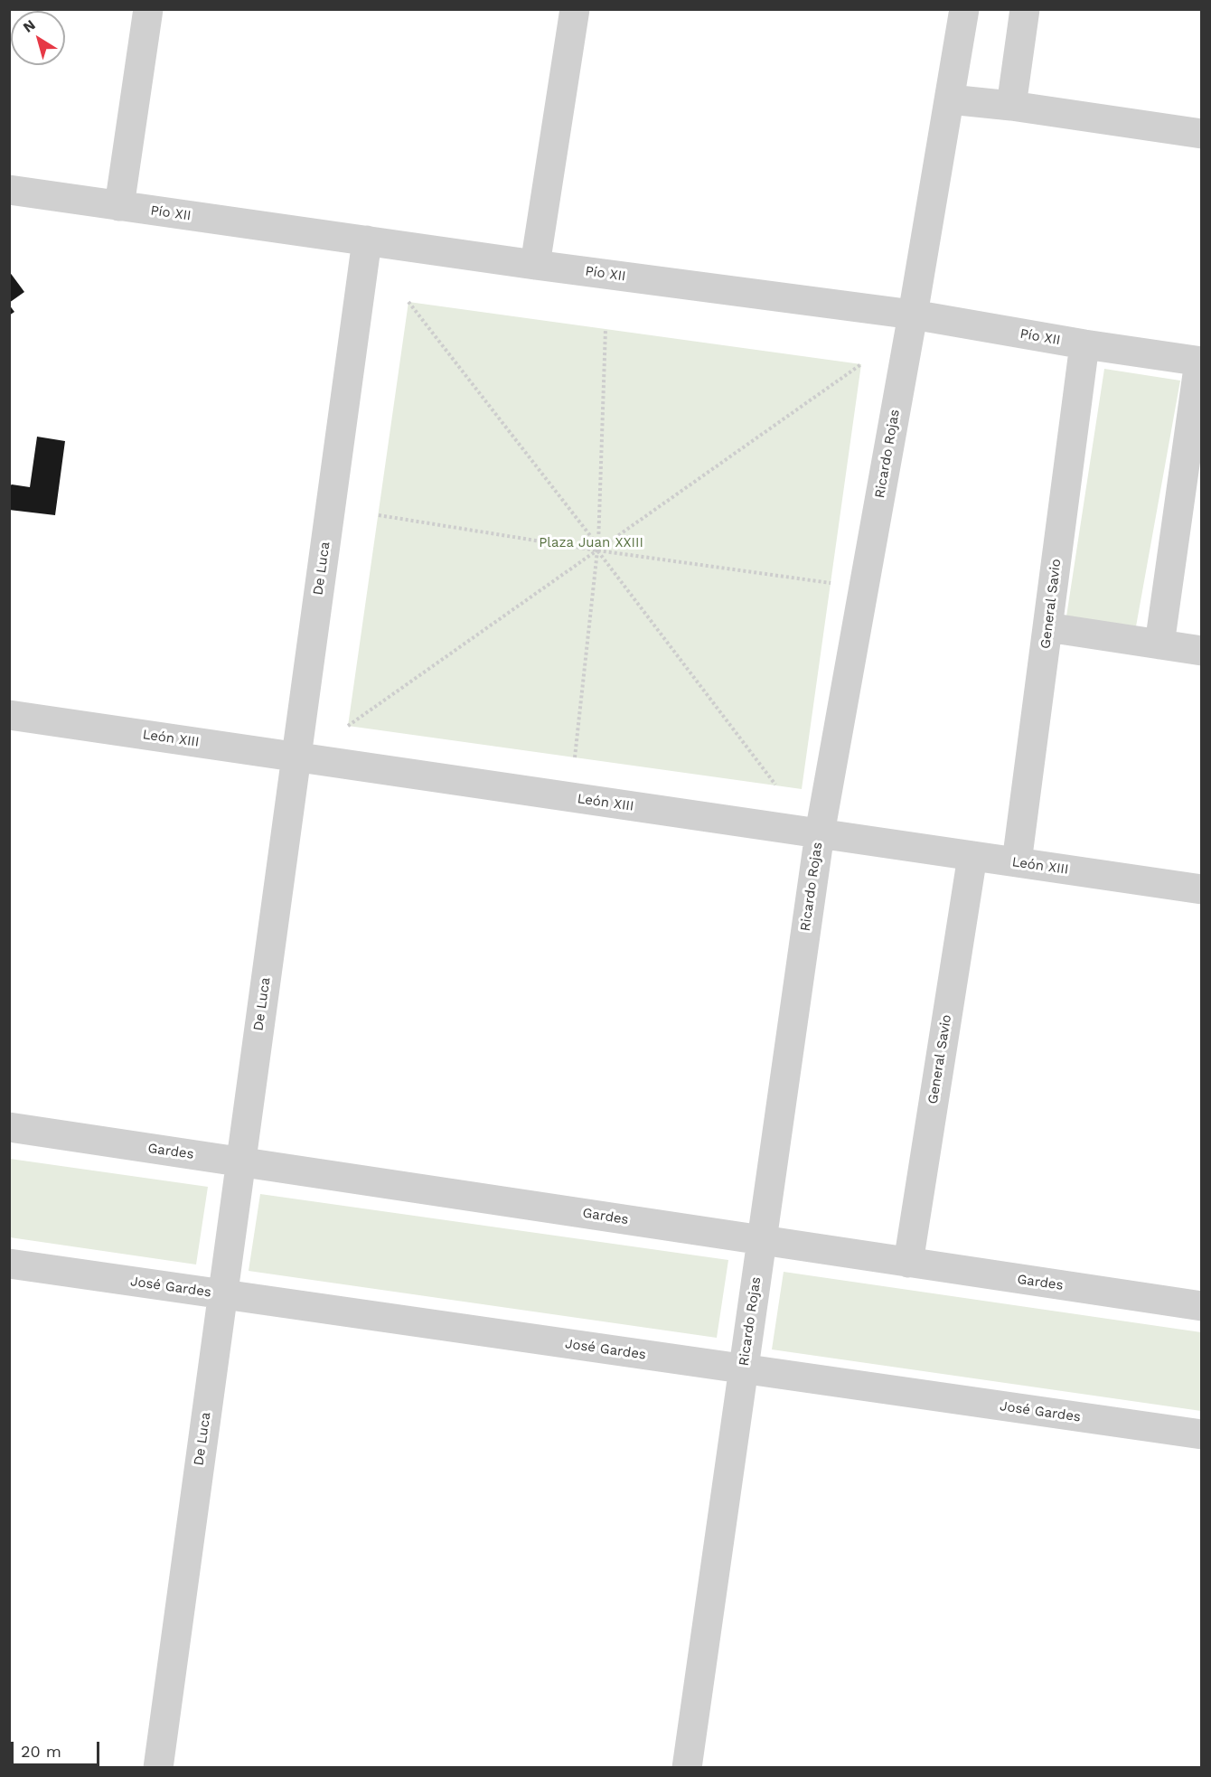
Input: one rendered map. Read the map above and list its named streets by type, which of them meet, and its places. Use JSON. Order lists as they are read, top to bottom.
{
  "streets": {
    "street": [
      "Pío XII",
      "Ricardo Rojas",
      "De Luca",
      "General Savio",
      "León XIII",
      "Gardes",
      "José Gardes"
    ]
  },
  "crossings": [
    ["Pío XII", "Ricardo Rojas"],
    ["Pío XII", "De Luca"],
    ["Pío XII", "General Savio"],
    ["Ricardo Rojas", "León XIII"],
    ["Ricardo Rojas", "Gardes"],
    ["Ricardo Rojas", "José Gardes"],
    ["De Luca", "León XIII"],
    ["De Luca", "Gardes"],
    ["De Luca", "José Gardes"],
    ["General Savio", "León XIII"],
    ["General Savio", "Gardes"]
  ],
  "parks": ["Plaza Juan XXIII"],
  "scale_bar": "20 m",
  "north": "top left"
}
